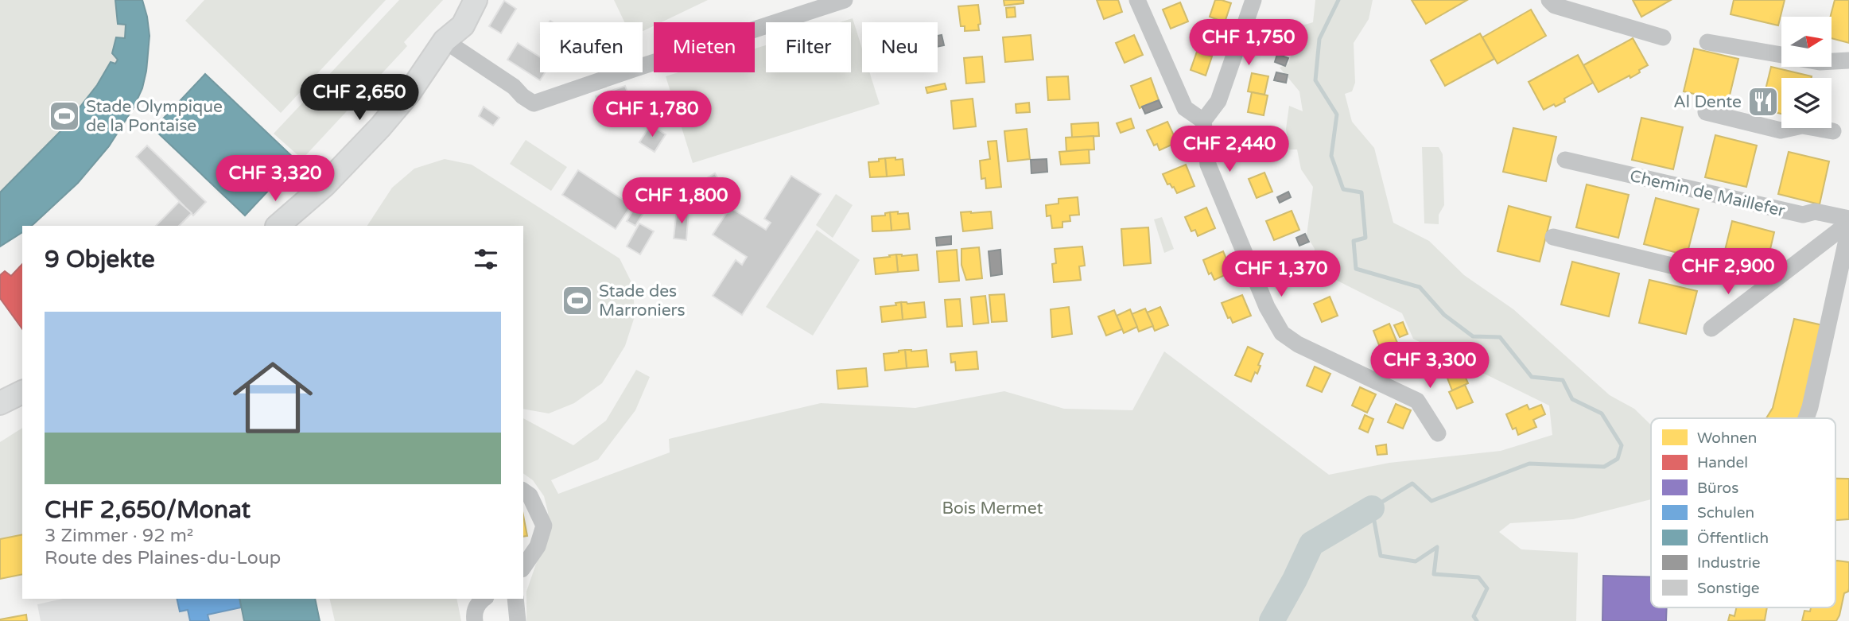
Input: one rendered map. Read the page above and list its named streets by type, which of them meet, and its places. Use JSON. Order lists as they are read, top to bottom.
{
  "streets": {
    "street": ["Chemin de Maillefer"]
  },
  "parks": ["Bois Mermet"],
  "places": {
    "restaurant": ["Al Dente"],
    "sports": ["Stade Olympique de la Pontaise", "Stade des Marroniers"]
  },
  "legend": [
    "Wohnen",
    "Handel",
    "Büros",
    "Schulen",
    "Öffentlich",
    "Industrie",
    "Sonstige"
  ],
  "north": "right",
  "page": {
    "price": [
      "CHF 1,750",
      "CHF 2,650",
      "CHF 1,780",
      "CHF 2,440",
      "CHF 3,320",
      "CHF 1,800",
      "CHF 2,900",
      "CHF 1,370",
      "CHF 3,300"
    ],
    "chip": [
      "Kaufen",
      "Mieten",
      "Filter",
      "Neu"
    ],
    "heading": "9 Objekte",
    "list": [
      {
        "name": "CHF 2,650/Monat",
        "note": "3 Zimmer · 92 m² · Route des Plaines-du-Loup"
      }
    ]
  }
}
